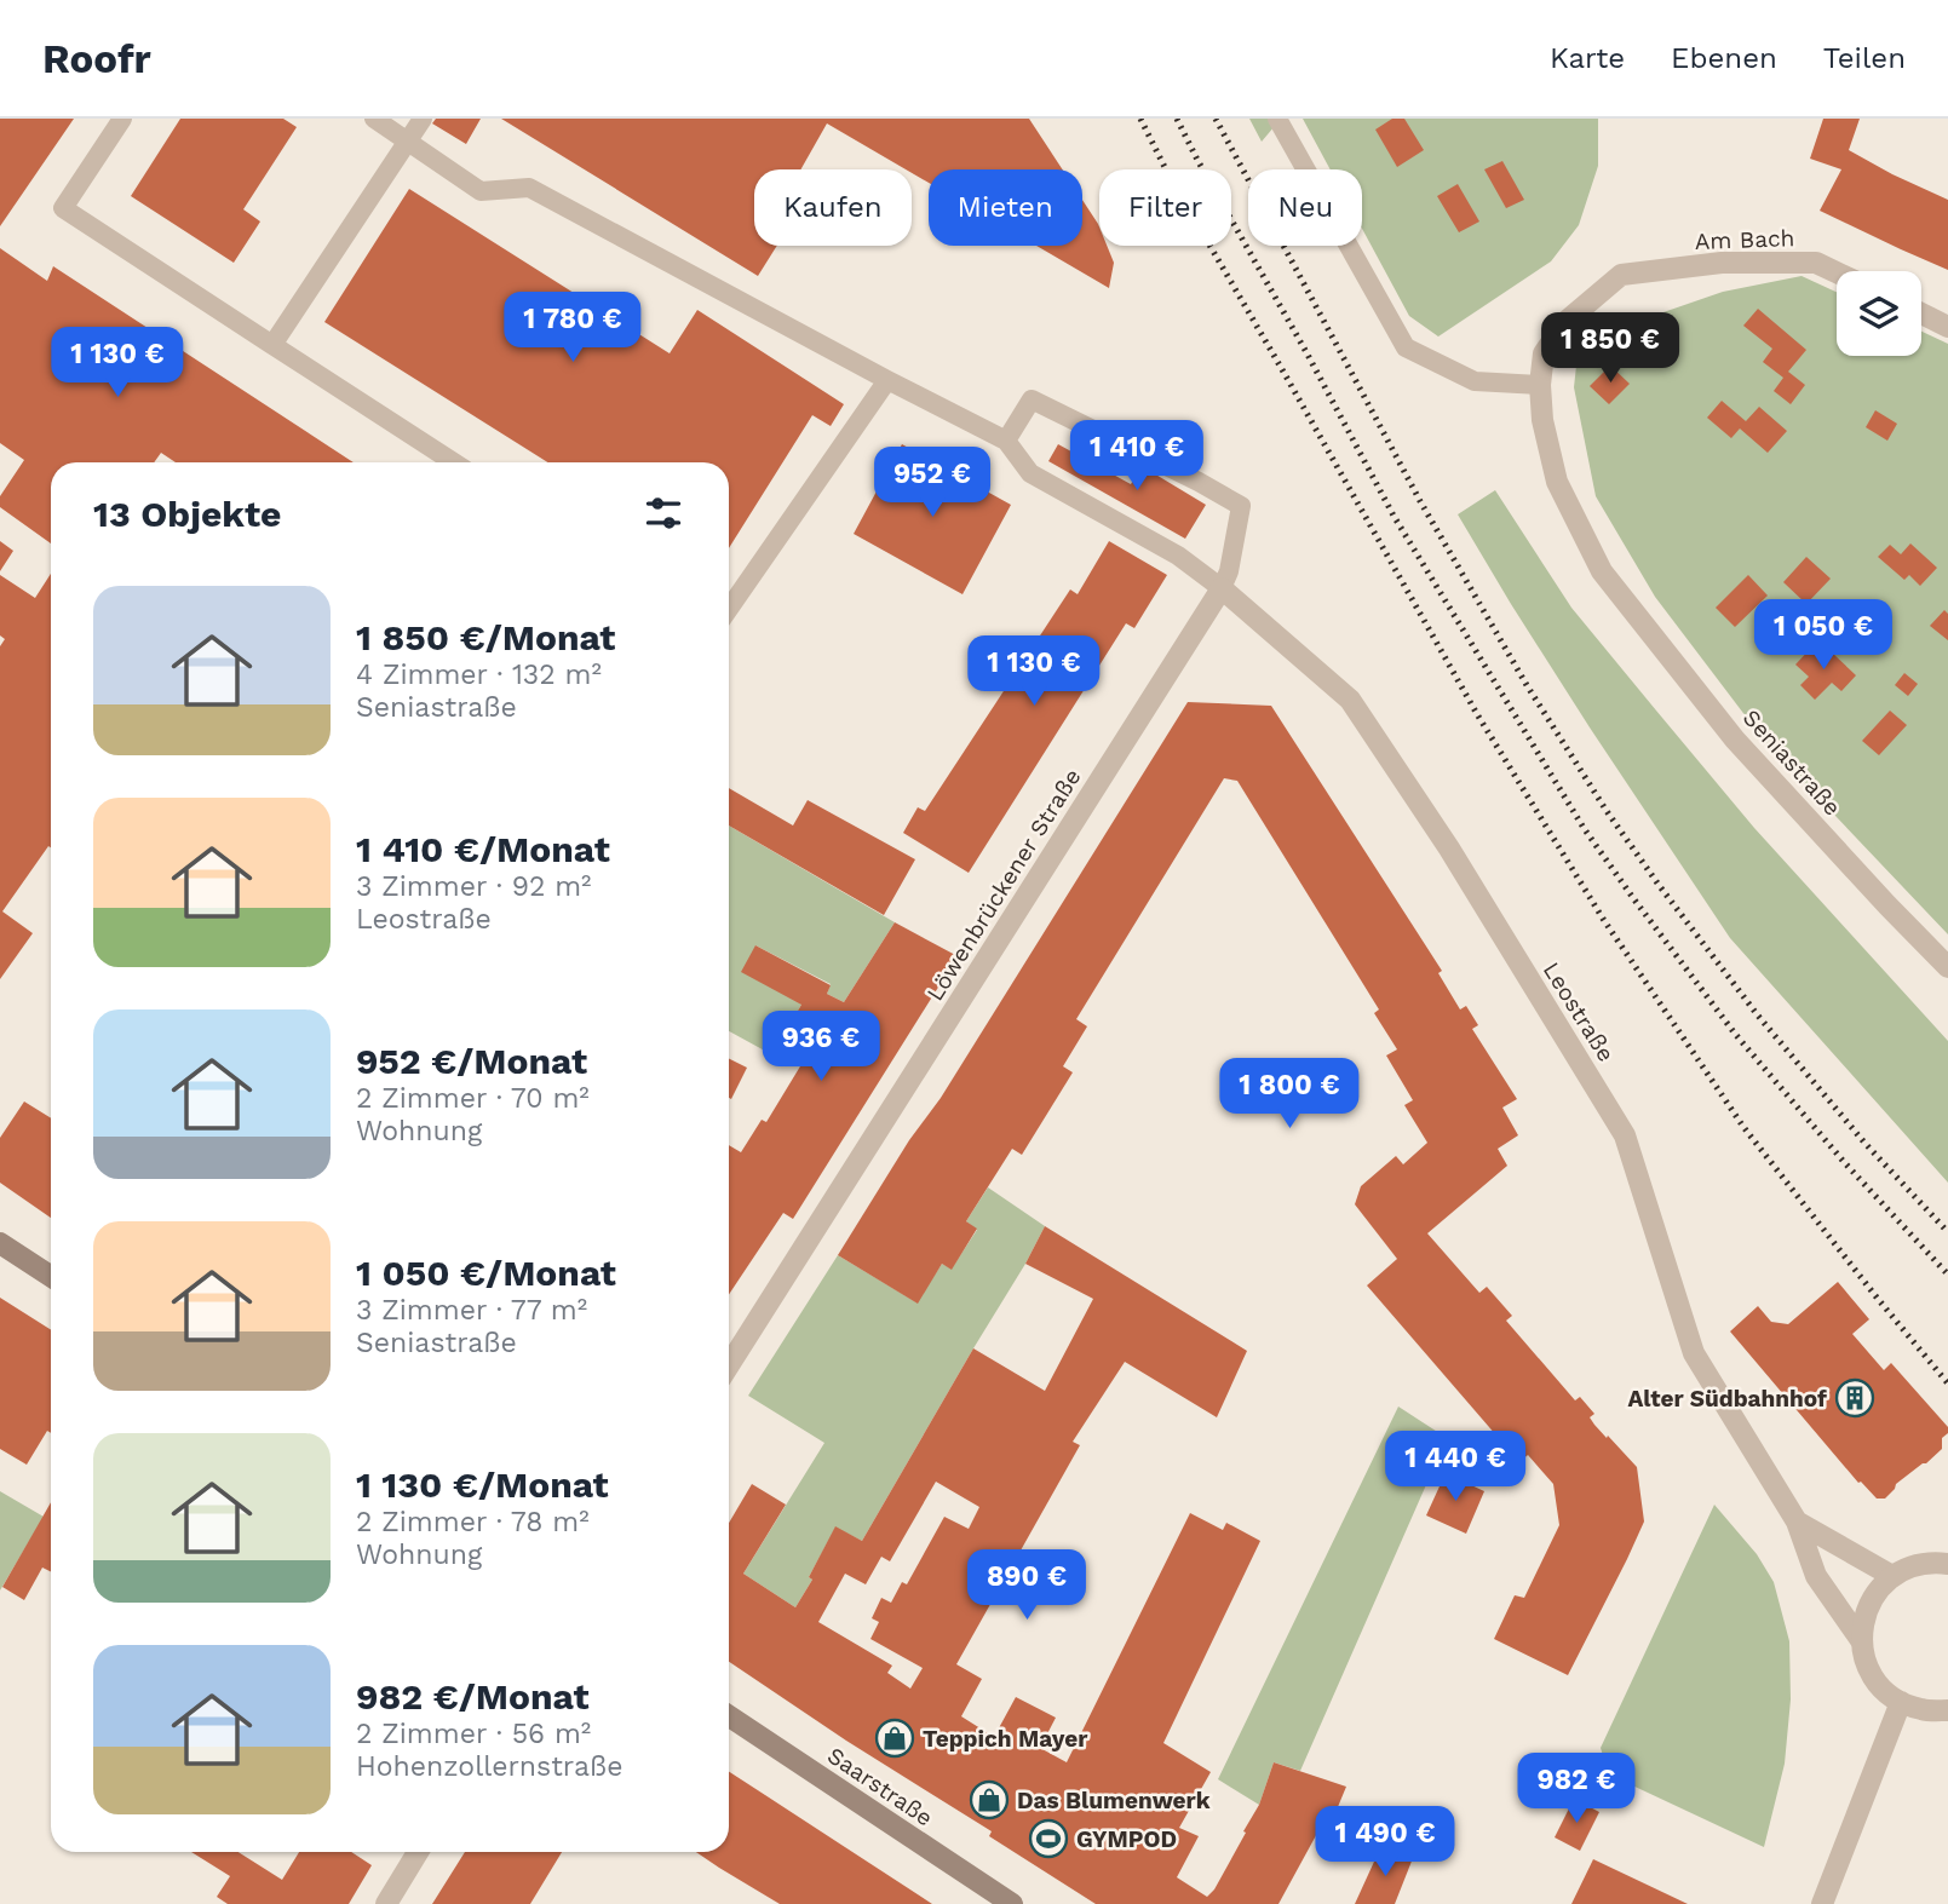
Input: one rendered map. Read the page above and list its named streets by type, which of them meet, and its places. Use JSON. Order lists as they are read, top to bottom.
{
  "streets": {
    "main road": ["Saarstraße"],
    "street": [
      "Am Bach",
      "Seniastraße",
      "Löwenbrückener Straße",
      "Leostraße"
    ]
  },
  "crossings": [
    ["Am Bach", "Seniastraße"],
    ["Löwenbrückener Straße", "Leostraße"]
  ],
  "places": {
    "building": ["Alter Südbahnhof"],
    "shop": ["Teppich Mayer", "Das Blumenwerk"],
    "sports": ["GYMPOD"]
  },
  "page": {
    "header": "Roofr",
    "nav": ["Karte", "Ebenen", "Teilen"],
    "chip": [
      "Kaufen",
      "Mieten",
      "Filter",
      "Neu"
    ],
    "price": [
      "1 780 €",
      "1 850 €",
      "1 130 €",
      "1 410 €",
      "952 €",
      "1 050 €",
      "1 130 €",
      "936 €",
      "1 800 €",
      "1 440 €",
      "890 €",
      "982 €",
      "1 490 €"
    ],
    "heading": "13 Objekte",
    "list": [
      {
        "name": "1 850 €/Monat",
        "note": "4 Zimmer · 132 m² · Seniastraße"
      },
      {
        "name": "1 410 €/Monat",
        "note": "3 Zimmer · 92 m² · Leostraße"
      },
      {
        "name": "952 €/Monat",
        "note": "2 Zimmer · 70 m² · Wohnung"
      },
      {
        "name": "1 050 €/Monat",
        "note": "3 Zimmer · 77 m² · Seniastraße"
      },
      {
        "name": "1 130 €/Monat",
        "note": "2 Zimmer · 78 m² · Wohnung"
      },
      {
        "name": "982 €/Monat",
        "note": "2 Zimmer · 56 m² · Hohenzollernstraße"
      }
    ]
  }
}
